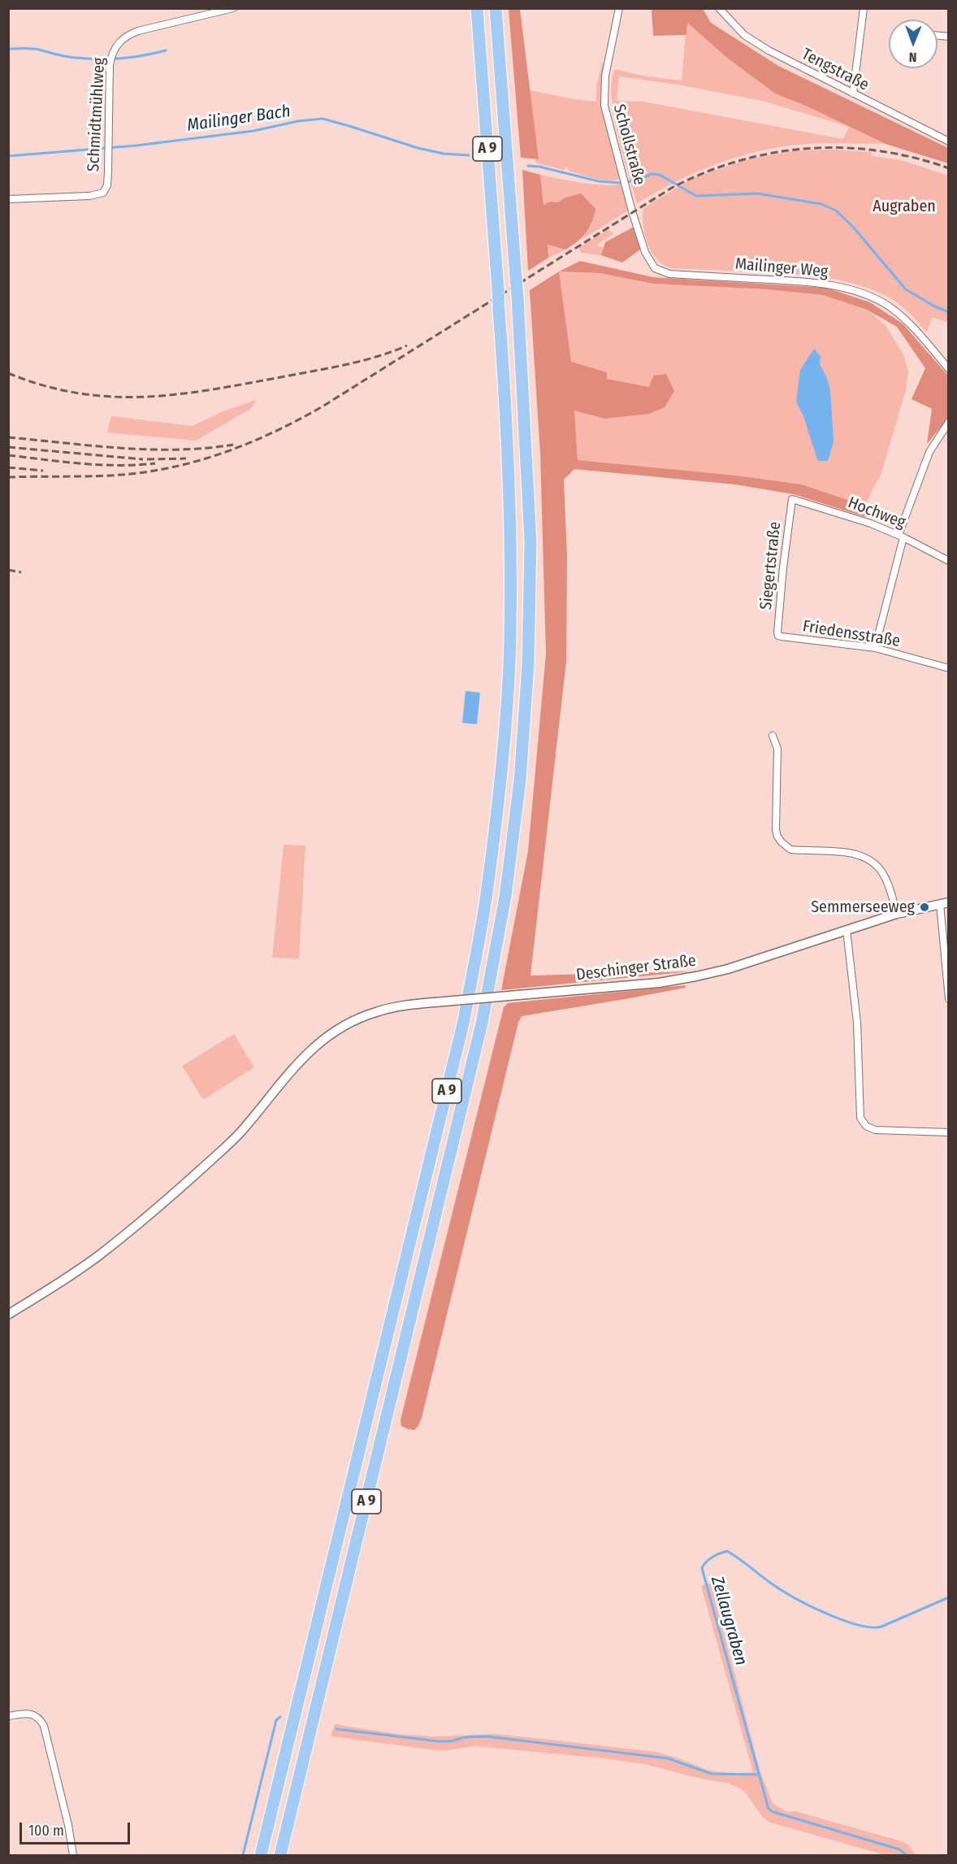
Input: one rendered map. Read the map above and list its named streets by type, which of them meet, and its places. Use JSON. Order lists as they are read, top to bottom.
{
  "streets": {
    "highway": ["A 9"],
    "street": [
      "Tengstraße",
      "Schmidtmühlweg",
      "Schollstraße",
      "Mailinger Weg",
      "Hochweg",
      "Siegertstraße",
      "Friedensstraße",
      "Deschinger Straße"
    ]
  },
  "crossings": [
    ["Schollstraße", "Mailinger Weg"],
    ["Hochweg", "Siegertstraße"],
    ["Siegertstraße", "Friedensstraße"]
  ],
  "water": ["Mailinger Bach", "Zellaugraben"],
  "parks": ["Augraben"],
  "places": ["Semmerseeweg"],
  "scale_bar": "100 m",
  "north": "bottom"
}
